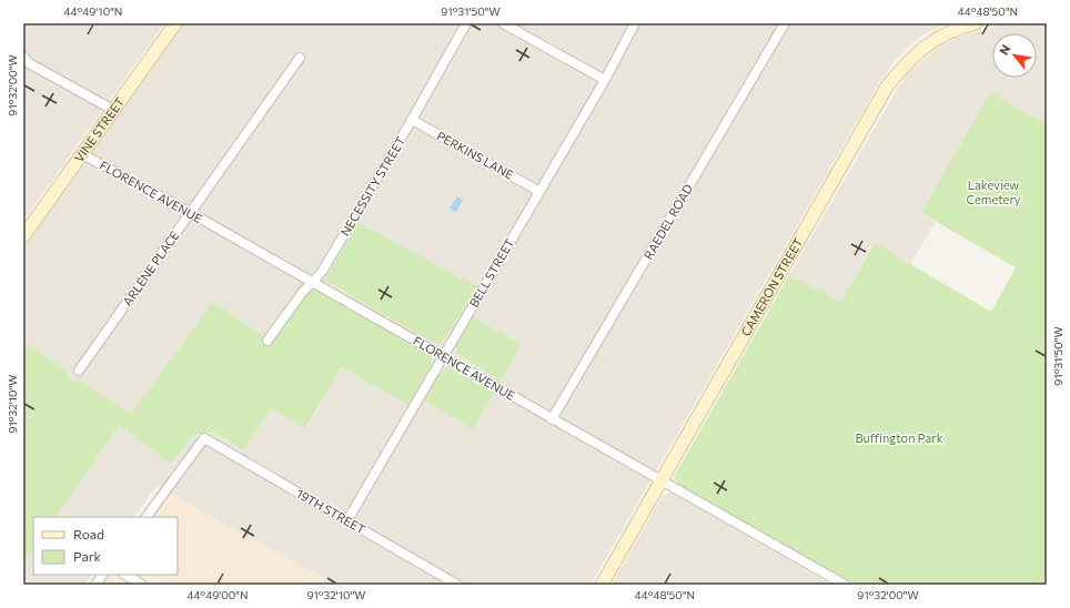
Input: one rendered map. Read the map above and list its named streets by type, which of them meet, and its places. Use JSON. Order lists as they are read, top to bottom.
{
  "streets": {
    "main road": ["VINE STREET", "CAMERON STREET"],
    "street": [
      "PERKINS LANE",
      "NECESSITY STREET",
      "FLORENCE AVENUE",
      "RAEDEL ROAD",
      "ARLENE PLACE",
      "BELL STREET",
      "19TH STREET"
    ]
  },
  "crossings": [
    ["VINE STREET", "FLORENCE AVENUE"],
    ["PERKINS LANE", "NECESSITY STREET"],
    ["PERKINS LANE", "BELL STREET"],
    ["NECESSITY STREET", "FLORENCE AVENUE"],
    ["FLORENCE AVENUE", "RAEDEL ROAD"],
    ["FLORENCE AVENUE", "ARLENE PLACE"],
    ["FLORENCE AVENUE", "BELL STREET"],
    ["FLORENCE AVENUE", "CAMERON STREET"],
    ["BELL STREET", "19TH STREET"]
  ],
  "parks": ["Lakeview Cemetery", "Buffington Park"],
  "legend": ["Road", "Park"],
  "north": "top left",
  "coordinates": [
    "44°49'10\"N",
    "91°31'50\"W",
    "44°48'50\"N",
    "91°32'00\"W",
    "91°32'10\"W",
    "44°49'00\"N"
  ]
}
